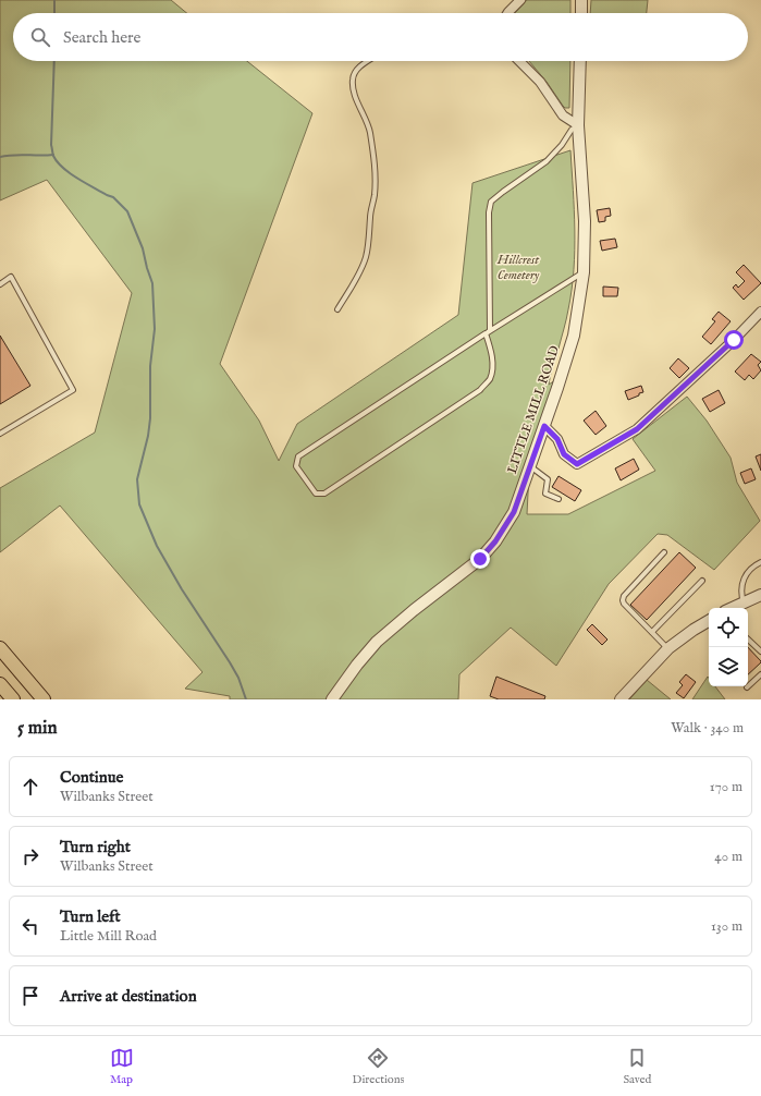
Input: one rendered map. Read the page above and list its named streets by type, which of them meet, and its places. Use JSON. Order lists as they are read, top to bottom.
{
  "streets": {
    "street": ["LITTLE MILL ROAD"]
  },
  "parks": ["Hillcrest Cemetery"],
  "page": {
    "search": "Search here",
    "heading": ["5 min", "Walk · 340 m"],
    "list": [
      ["Continue", "Wilbanks Street", "170 m"],
      ["Turn right", "Wilbanks Street", "40 m"],
      ["Turn left", "Little Mill Road", "130 m"],
      "Arrive at destination"
    ],
    "nav": ["Map", "Directions", "Saved"]
  }
}
